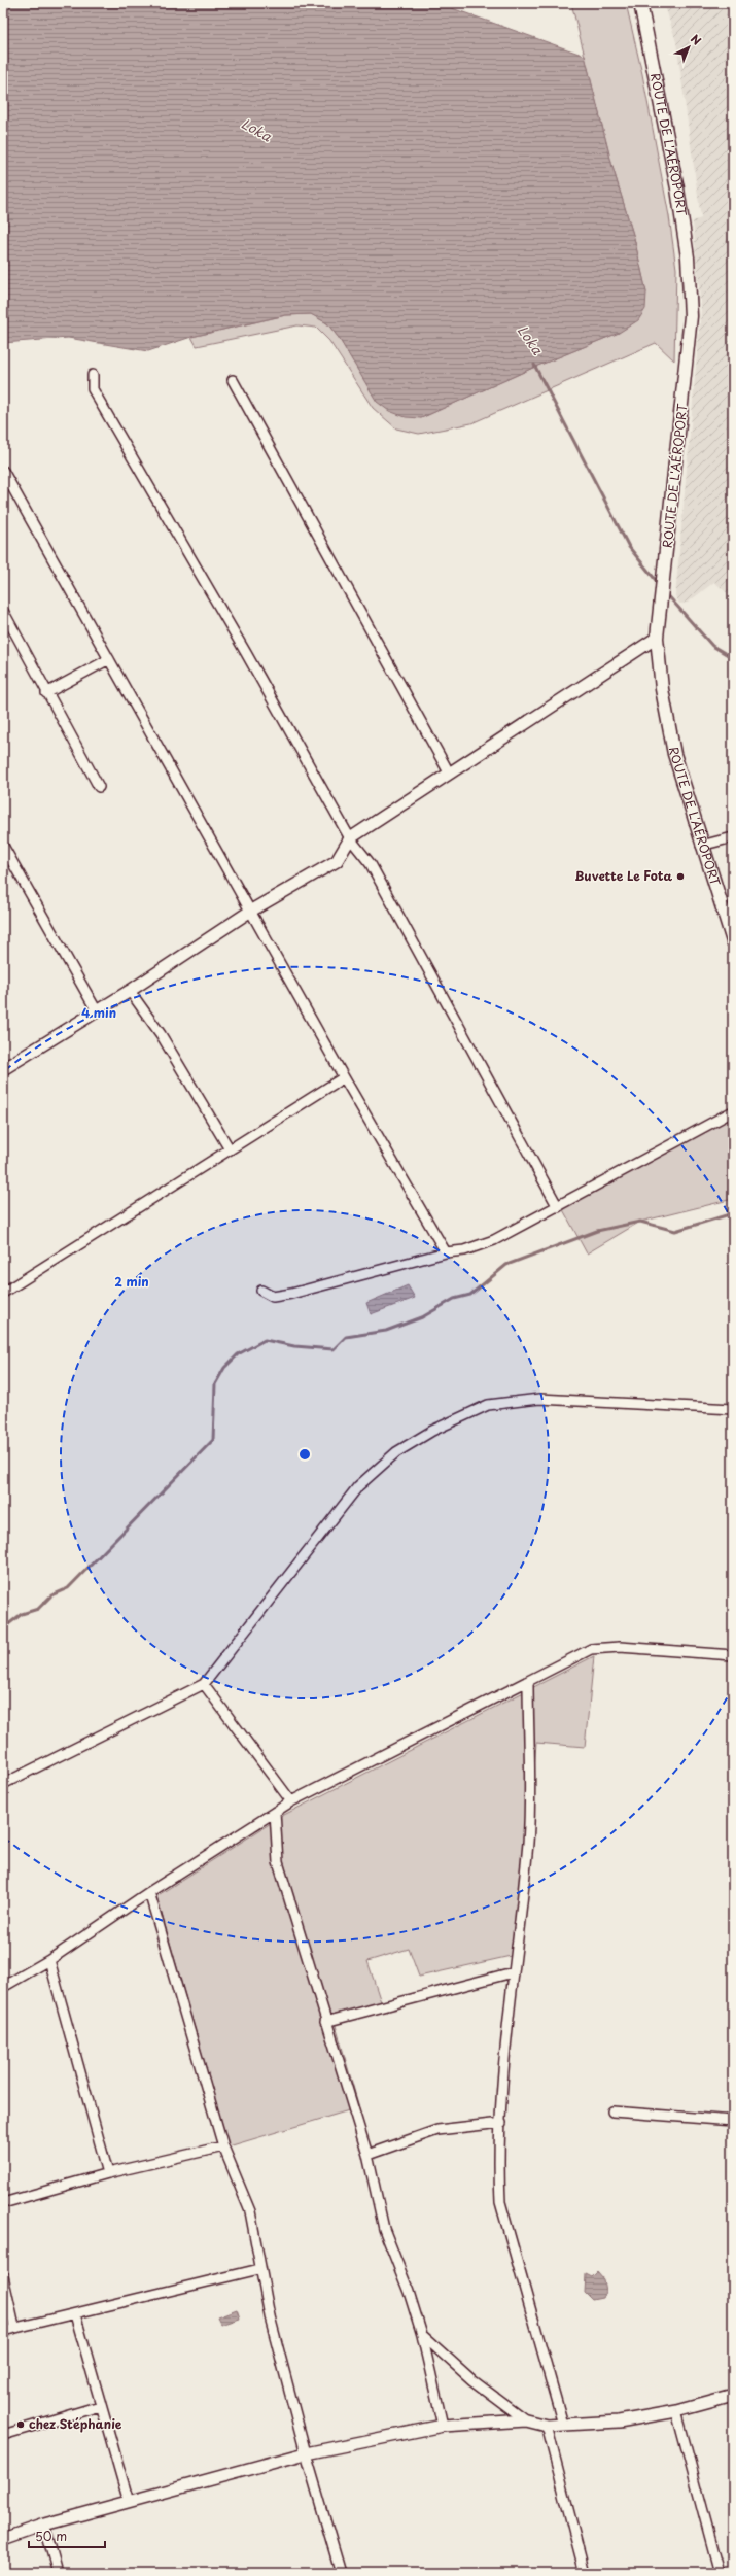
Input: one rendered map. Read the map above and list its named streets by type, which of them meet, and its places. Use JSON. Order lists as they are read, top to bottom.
{
  "streets": {
    "main road": ["ROUTE DE L'AÉROPORT"]
  },
  "water": ["Loka"],
  "places": ["Buvette Le Fota", "chez Stéphanie"],
  "scale_bar": "50 m",
  "north": "top right",
  "rings": ["4 min", "2 min"]
}
